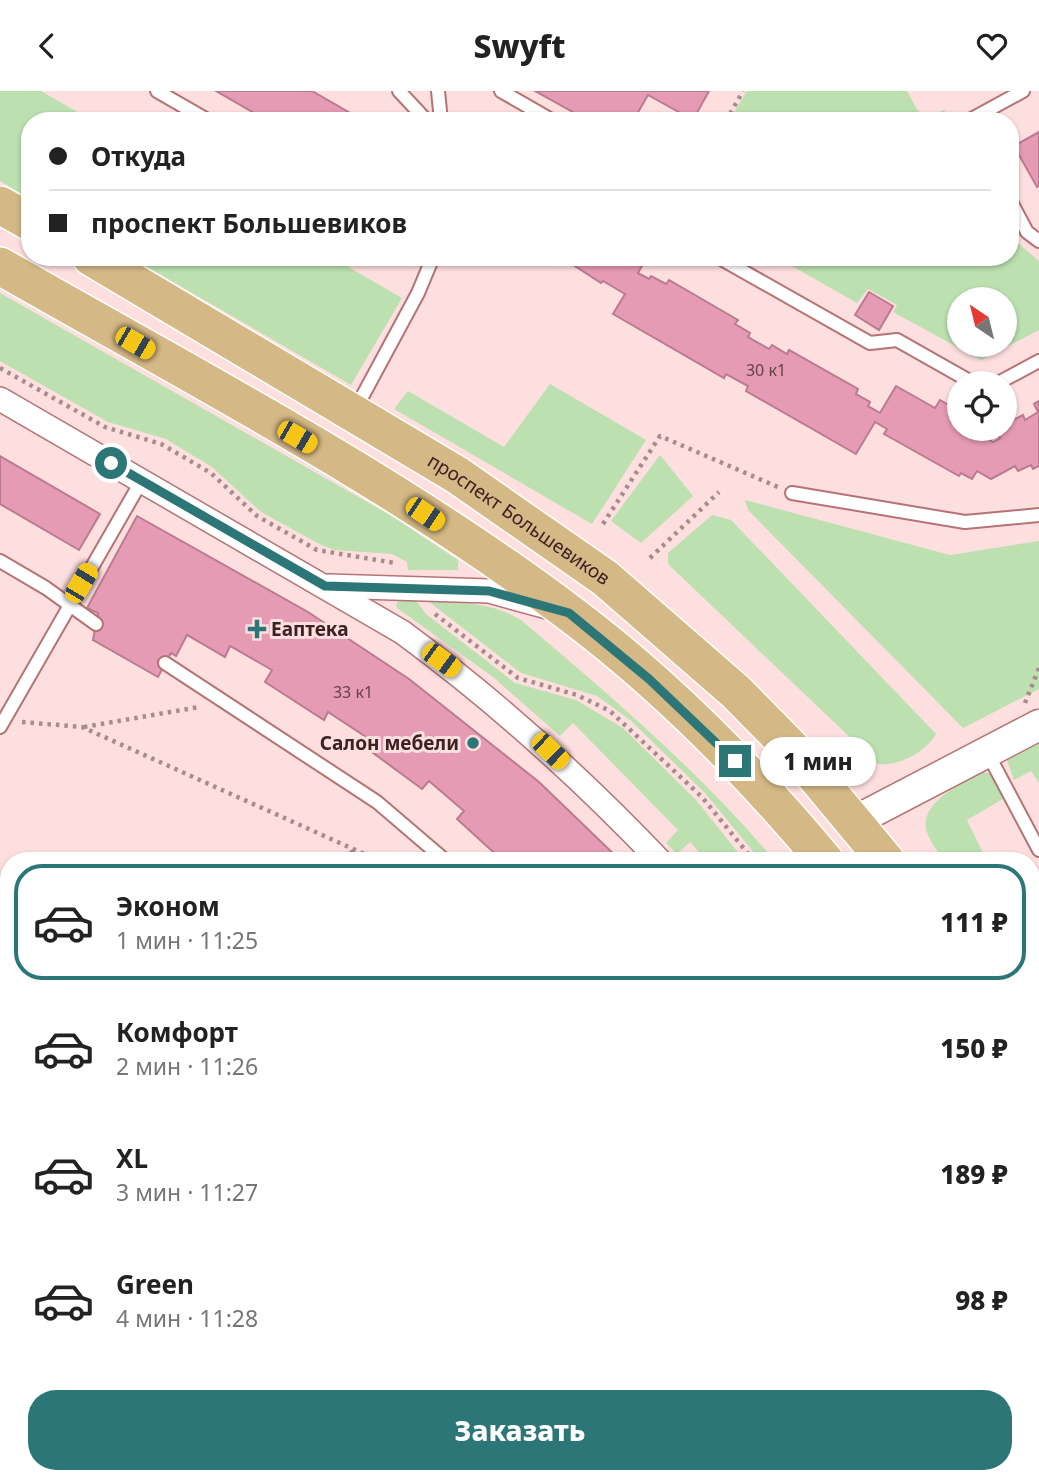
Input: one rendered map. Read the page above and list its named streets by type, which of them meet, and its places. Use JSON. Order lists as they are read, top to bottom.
{
  "streets": {
    "main road": ["проспект Большевиков"]
  },
  "places": {
    "health": ["Еаптека"],
    "other": ["Салон мебели"]
  },
  "house_numbers": ["30 к1", "33 к1"],
  "north": "top left",
  "page": {
    "header": "Swyft",
    "banner": ["Откуда", "проспект Большевиков"],
    "bubble": "1 мин",
    "list": [
      {
        "name": "Эконом",
        "note": "1 мин · 11:25",
        "value": "111 ₽"
      },
      {
        "name": "Комфорт",
        "note": "2 мин · 11:26",
        "value": "150 ₽"
      },
      {
        "name": "XL",
        "note": "3 мин · 11:27",
        "value": "189 ₽"
      },
      {
        "name": "Green",
        "note": "4 мин · 11:28",
        "value": "98 ₽"
      }
    ],
    "buttons": "Заказать"
  }
}
